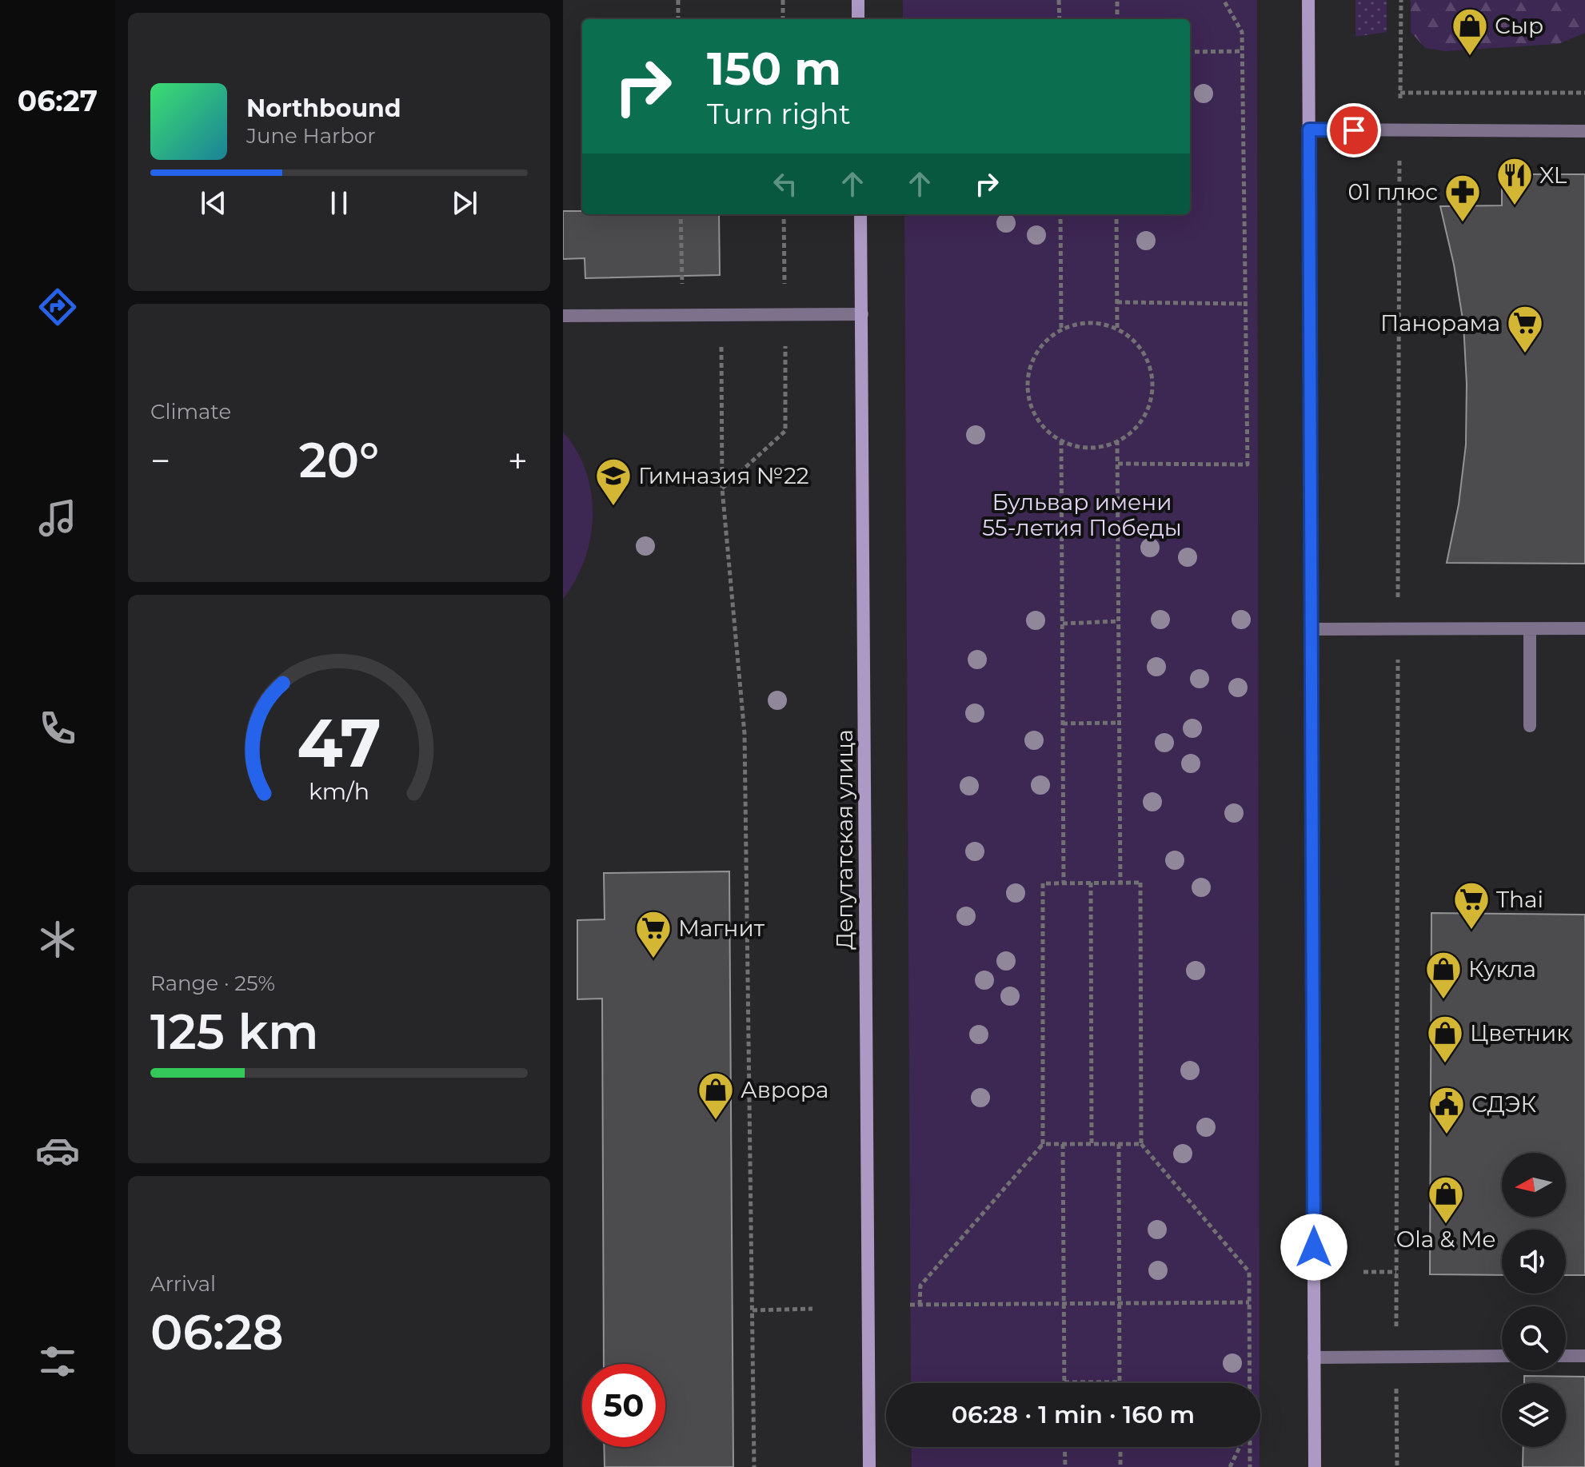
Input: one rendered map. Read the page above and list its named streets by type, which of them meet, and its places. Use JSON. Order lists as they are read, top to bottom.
{
  "streets": {
    "main road": ["Депутатская улица"]
  },
  "parks": ["Бульвар имени 55-летия Победы"],
  "places": {
    "shop": [
      "Сыр",
      "Кукла",
      "Цветник",
      "Аврора",
      "Ola & Me"
    ],
    "restaurant": ["XL"],
    "pharmacy": ["01 плюс"],
    "supermarket": ["Панорама", "Thai", "Магнит"],
    "school or university": ["Гимназия №22"],
    "public building": ["СДЭК"]
  },
  "north": "left",
  "page": {
    "tabs": "06:27",
    "turn": ["150 m", "Turn right"],
    "song": ["Northbound", "June Harbor"],
    "tile": [
      "Climate",
      ["Range · 25%", "125 km"],
      ["Arrival", "06:28"]
    ],
    "heat": ["−", "20°", "+"],
    "limit": "50",
    "trip": "06:28 · 1 min · 160 m",
    "gauge": ["47", "km/h"]
  }
}
